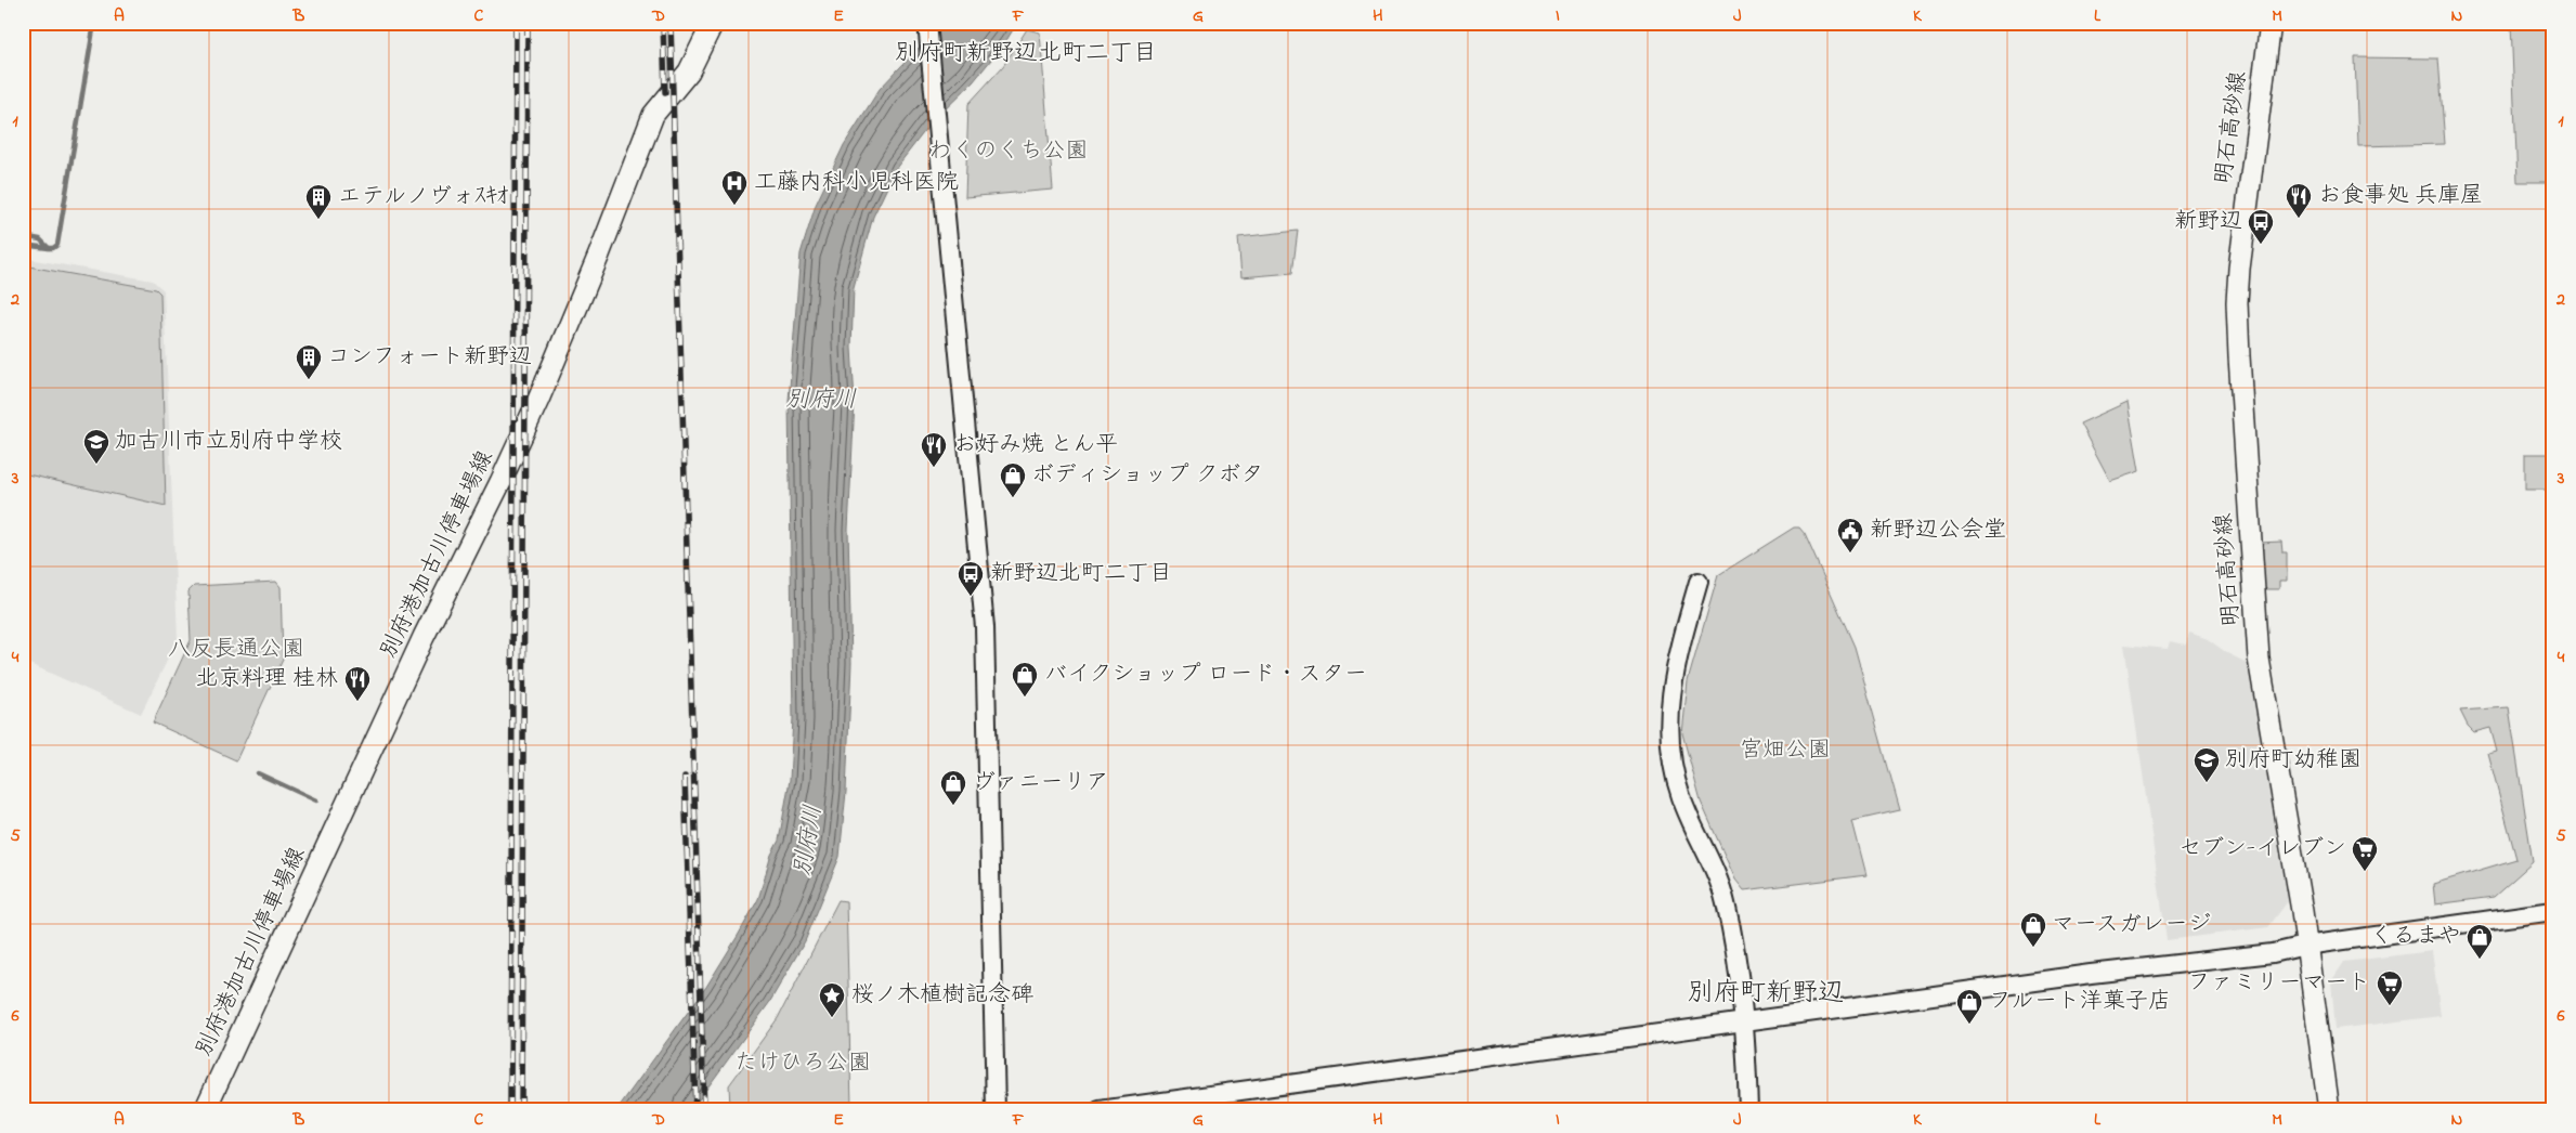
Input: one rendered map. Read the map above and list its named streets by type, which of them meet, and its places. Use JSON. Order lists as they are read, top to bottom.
{
  "streets": {
    "main road": ["明石高砂線", "別府港加古川停車場線"]
  },
  "districts": ["別府町新野辺北町二丁目", "別府町新野辺"],
  "water": ["別府川"],
  "parks": [
    "わくのくち公園",
    "八反長通公園",
    "宮畑公園",
    "たけひろ公園"
  ],
  "places": {
    "hospital": ["工藤内科小児科医院"],
    "restaurant": ["お食事処 兵庫屋", "お好み焼 とん平", "北京料理 桂林"],
    "building": ["エテルノヴォｽｷｵ", "コンフォート新野辺"],
    "bus stop": ["新野辺", "新野辺北町二丁目"],
    "school or university": ["加古川市立別府中学校", "別府町幼稚園"],
    "shop": [
      "ボディショップ クボタ",
      "バイクショップ ロード・スター",
      "ヴァニーリア",
      "マースガレージ",
      "くるまや",
      "フルート洋菓子店"
    ],
    "public building": ["新野辺公会堂"],
    "supermarket": ["セブン-イレブン", "ファミリーマート"],
    "place": ["桜ノ木植樹記念碑"]
  },
  "grid": {
    "columns": [
      "A",
      "B",
      "C",
      "D",
      "E",
      "F",
      "G",
      "H",
      "I",
      "J",
      "K",
      "L",
      "M",
      "N"
    ],
    "rows": [
      "1",
      "2",
      "3",
      "4",
      "5",
      "6"
    ]
  }
}
